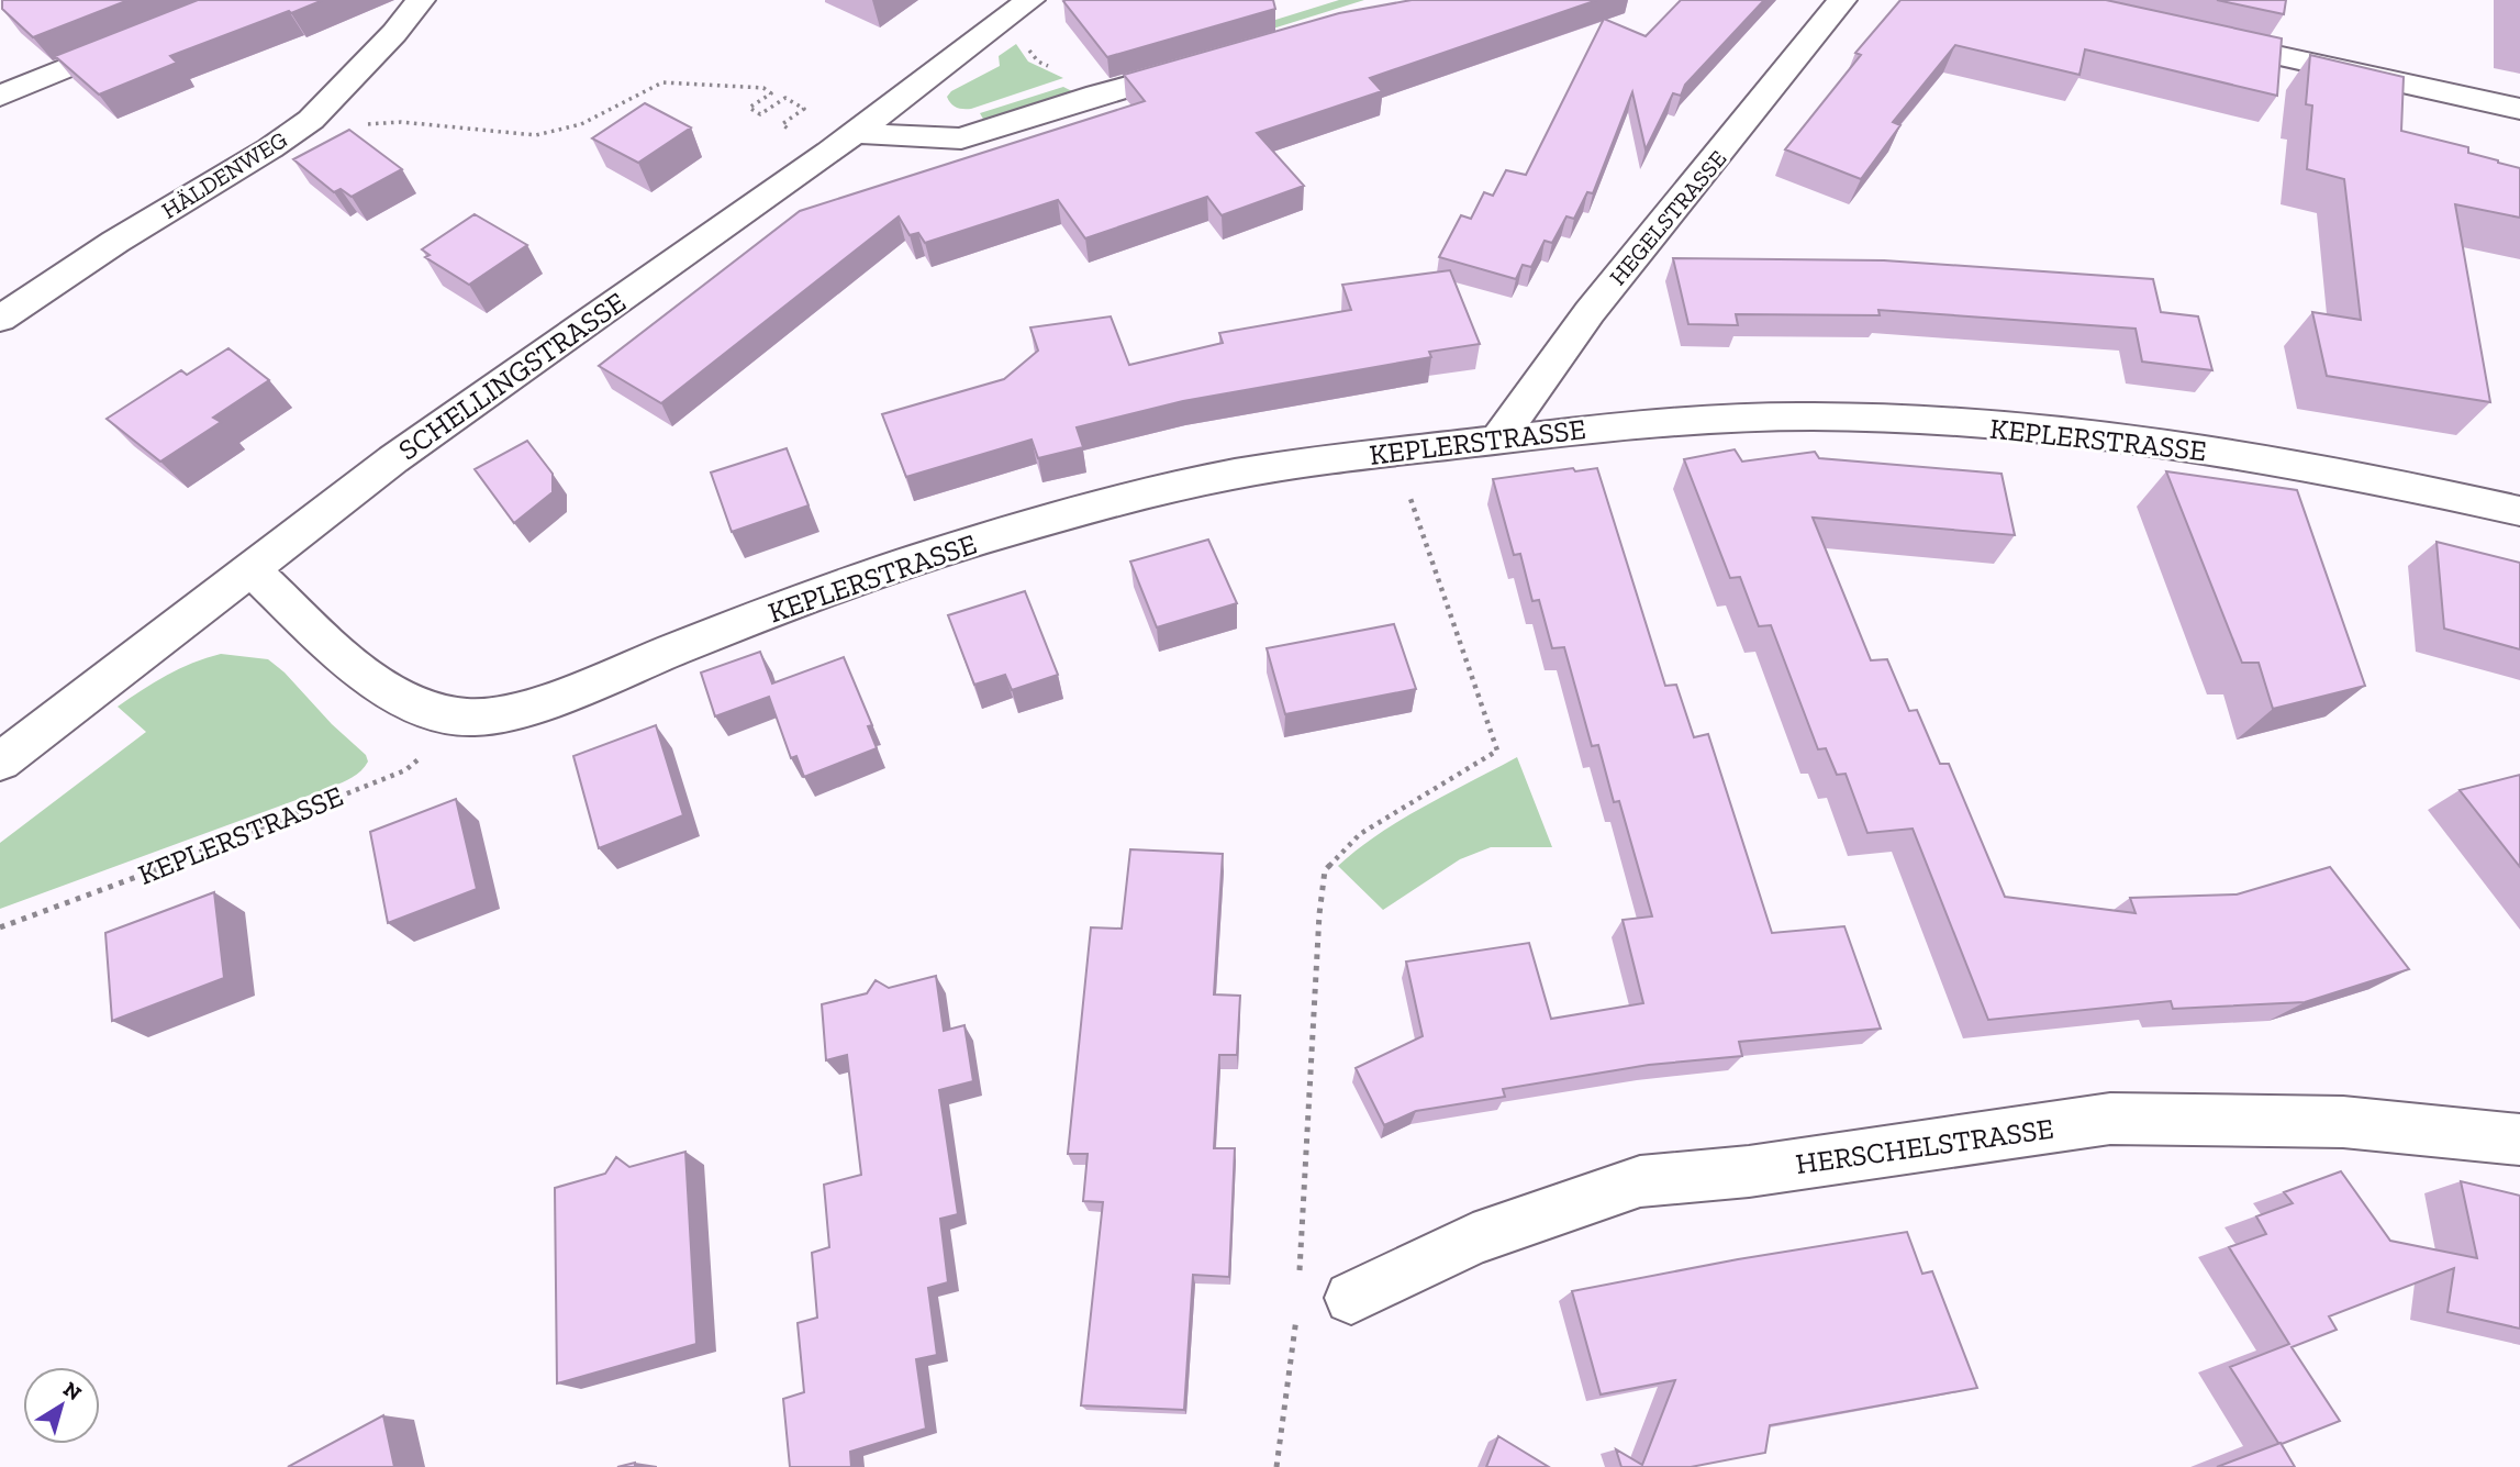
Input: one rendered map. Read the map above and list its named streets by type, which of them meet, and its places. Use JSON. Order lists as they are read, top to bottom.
{
  "streets": {
    "street": [
      "HÄLDENWEG",
      "HEGELSTRASSE",
      "SCHELLINGSTRASSE",
      "KEPLERSTRASSE",
      "HERSCHELSTRASSE"
    ]
  },
  "crossings": [
    ["HEGELSTRASSE", "KEPLERSTRASSE"],
    ["SCHELLINGSTRASSE", "KEPLERSTRASSE"]
  ],
  "north": "top right"
}
